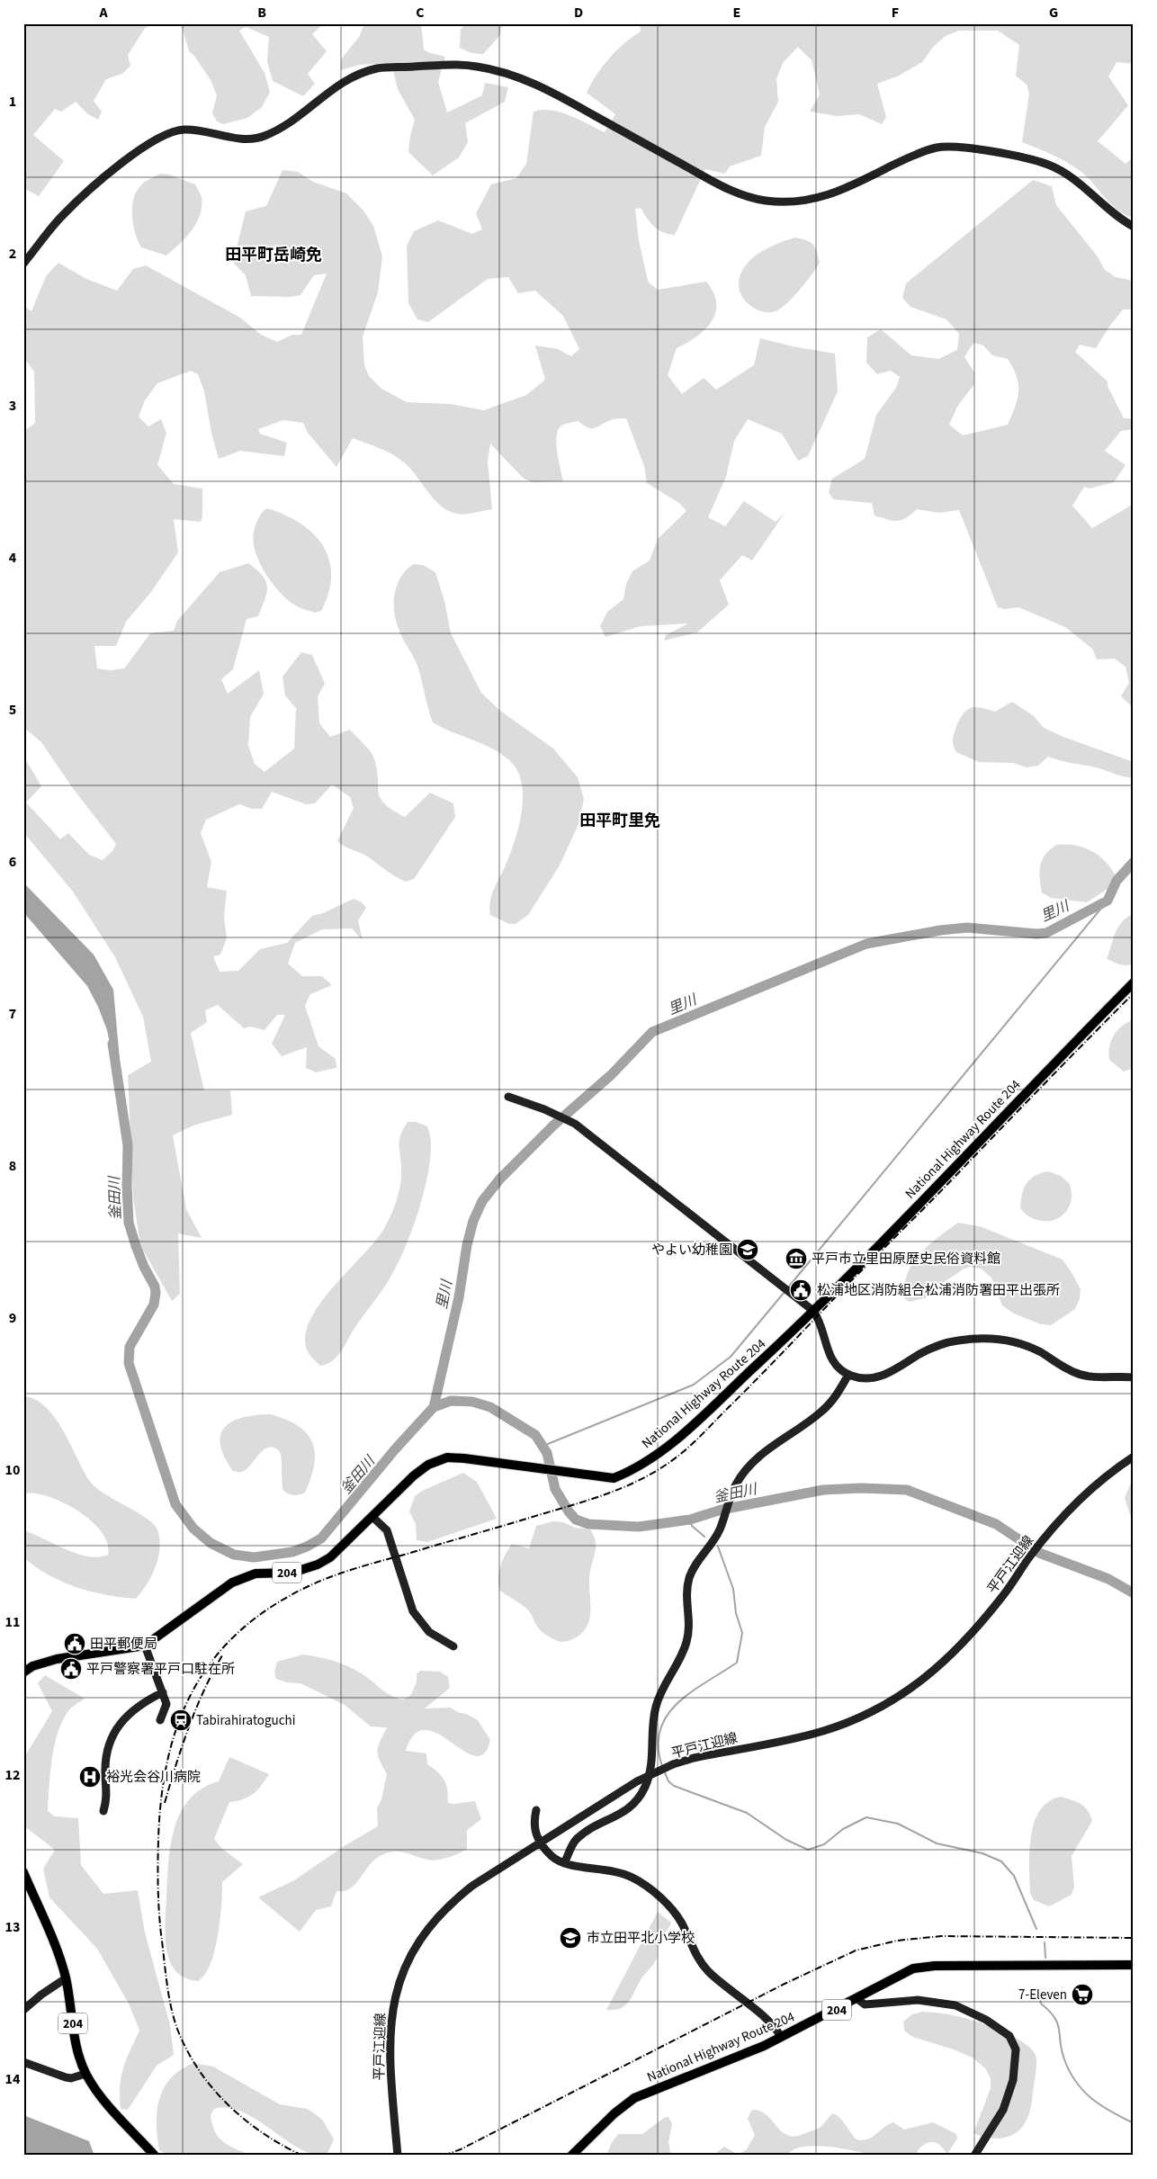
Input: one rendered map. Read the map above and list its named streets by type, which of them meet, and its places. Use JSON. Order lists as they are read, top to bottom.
{
  "streets": {
    "highway": ["National Highway Route 204", "204"],
    "street": ["平戸江迎線"]
  },
  "districts": ["田平町岳崎免", "田平町里免"],
  "water": ["里川", "釜田川"],
  "places": {
    "school or university": ["やよい幼稚園", "市立田平北小学校"],
    "museum": ["平戸市立里田原歴史民俗資料館"],
    "public building": ["松浦地区消防組合松浦消防署田平出張所", "田平郵便局", "平戸警察署平戸口駐在所"],
    "station": ["Tabirahiratoguchi"],
    "hospital": ["裕光会谷川病院"],
    "supermarket": ["7-Eleven"]
  },
  "grid": {
    "columns": [
      "A",
      "B",
      "C",
      "D",
      "E",
      "F",
      "G"
    ],
    "rows": [
      "1",
      "2",
      "3",
      "4",
      "5",
      "6",
      "7",
      "8",
      "9",
      "10",
      "11",
      "12",
      "13",
      "14"
    ]
  }
}
